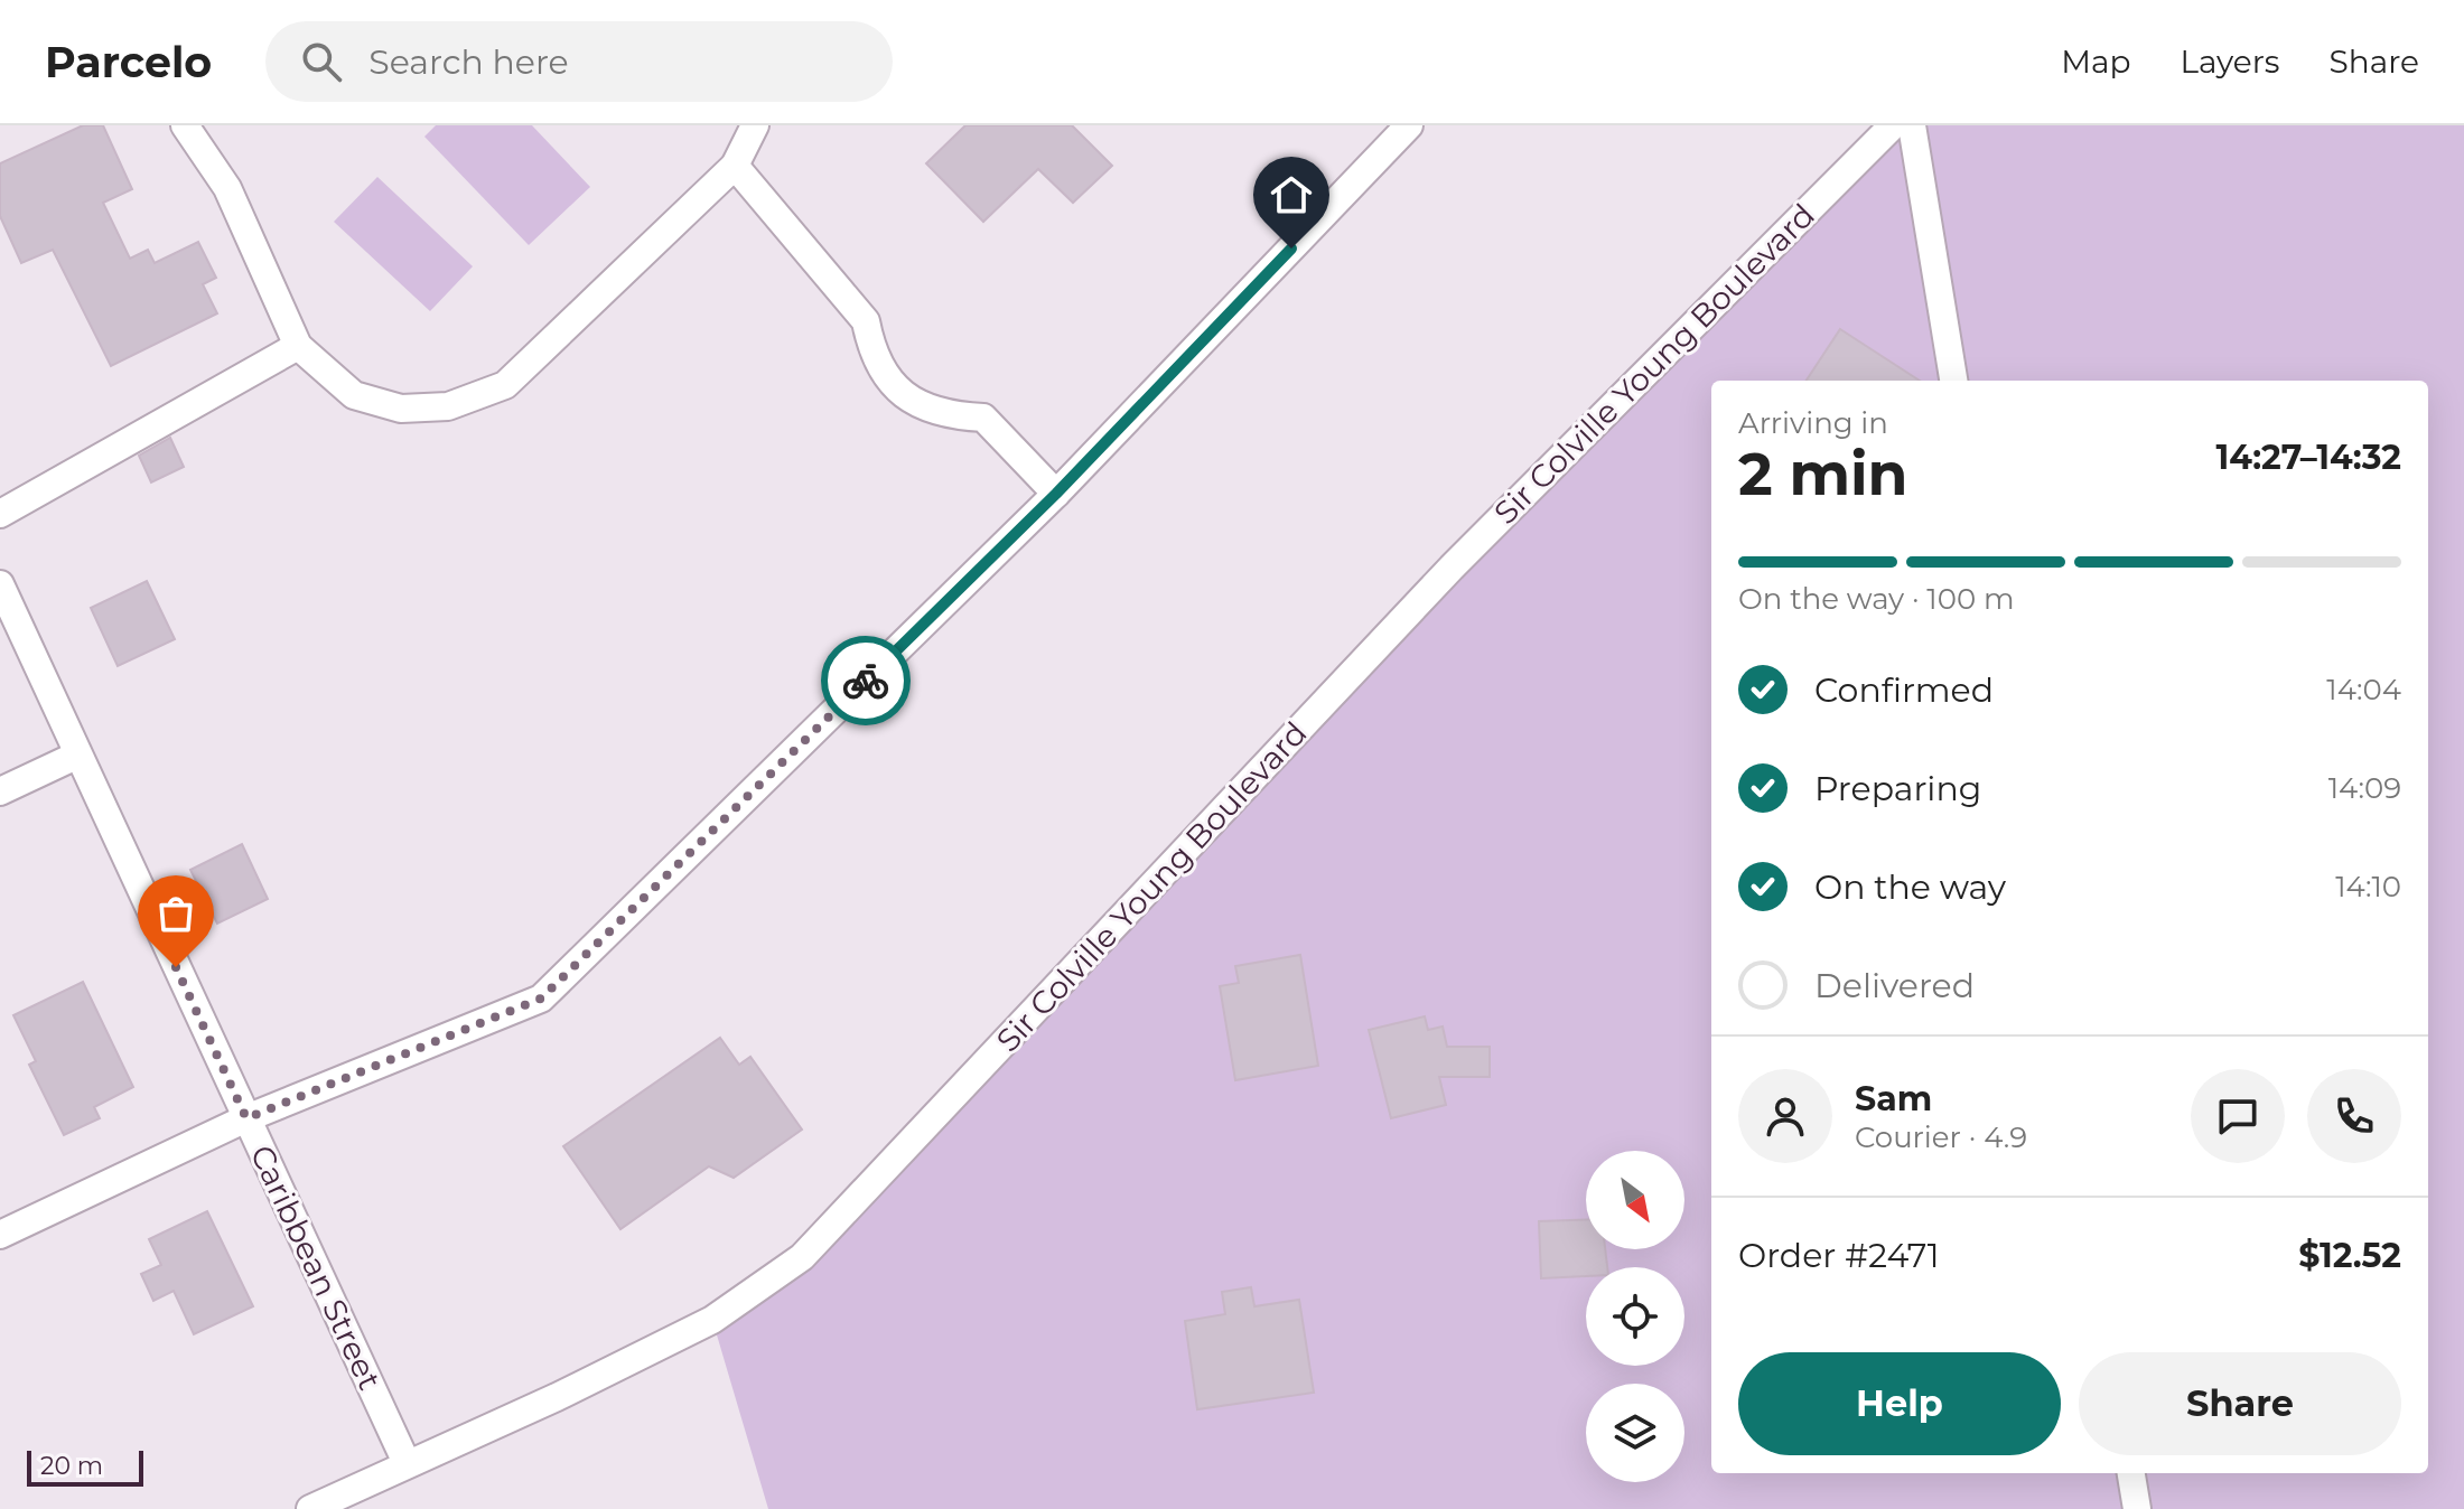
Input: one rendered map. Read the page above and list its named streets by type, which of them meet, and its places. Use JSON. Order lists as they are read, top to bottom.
{
  "streets": {
    "street": ["Sir Colville Young Boulevard", "Caribbean Street"]
  },
  "crossings": [
    ["Sir Colville Young Boulevard", "Caribbean Street"]
  ],
  "scale_bar": "20 m",
  "north": "bottom right",
  "page": {
    "header": "Parcelo",
    "search": "Search here",
    "nav": ["Map", "Layers", "Share"],
    "heading": ["2 min", "Arriving in", "14:27–14:32"],
    "panel": [
      "Sam",
      "Courier · 4.9",
      "Order #2471",
      "$12.52"
    ],
    "bar": "On the way · 100 m",
    "list": [
      ["Confirmed", "14:04"],
      ["Preparing", "14:09"],
      ["On the way", "14:10"],
      "Delivered"
    ],
    "buttons": ["Help", "Share"],
    "scale": "20 m"
  }
}
